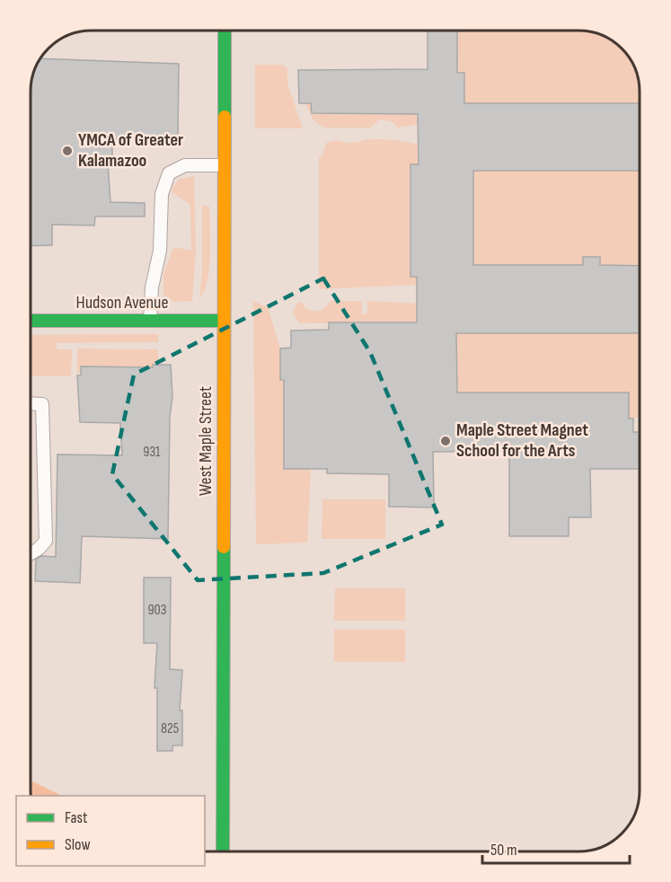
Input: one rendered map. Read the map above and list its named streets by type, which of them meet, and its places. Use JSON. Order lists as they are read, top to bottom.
{
  "streets": {
    "street": ["Hudson Avenue", "West Maple Street"]
  },
  "crossings": [
    ["Hudson Avenue", "West Maple Street"]
  ],
  "places": ["YMCA of Greater Kalamazoo", "Maple Street Magnet School for the Arts"],
  "house_numbers": ["931", "903", "825"],
  "legend": ["Fast", "Slow"],
  "scale_bar": "50 m"
}
